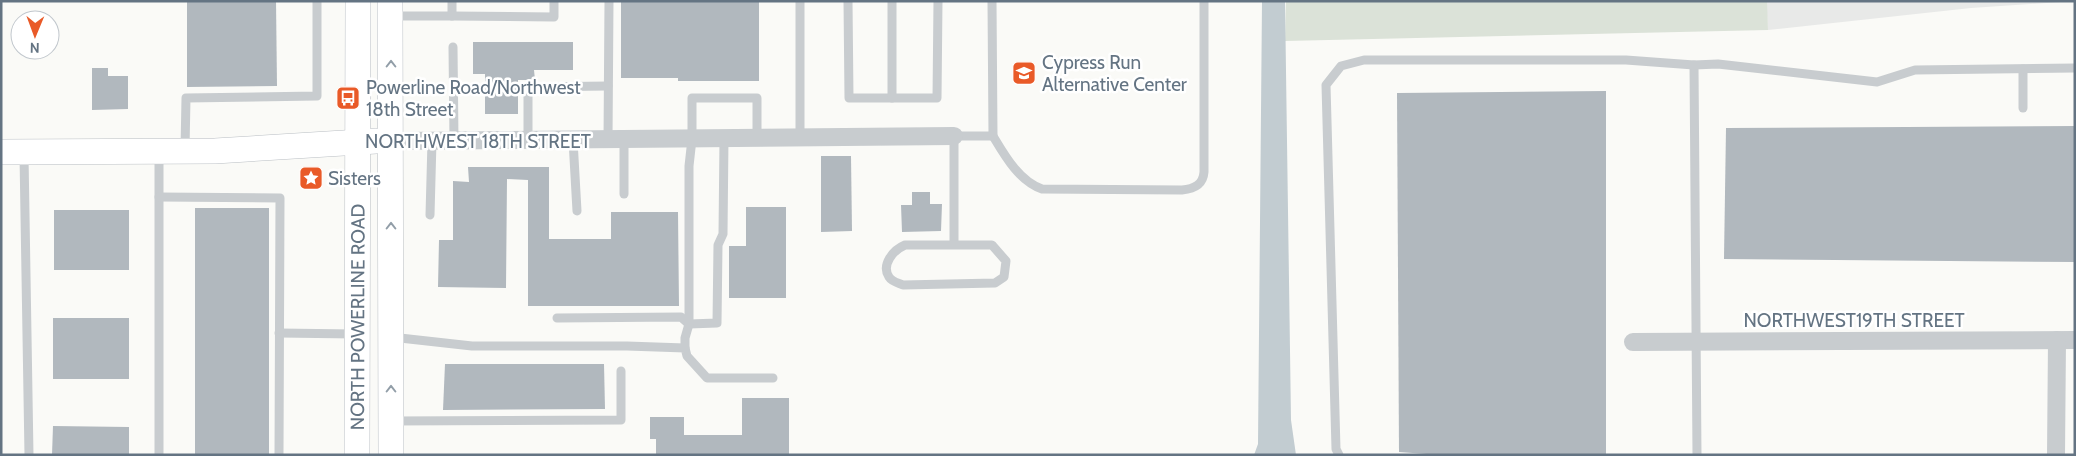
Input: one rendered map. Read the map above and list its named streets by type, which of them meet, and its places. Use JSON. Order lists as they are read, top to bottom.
{
  "streets": {
    "main road": ["NORTHWEST 18TH STREET", "NORTH POWERLINE ROAD"],
    "street": ["NORTHWEST19TH STREET"]
  },
  "crossings": [
    ["NORTHWEST 18TH STREET", "NORTH POWERLINE ROAD"]
  ],
  "places": {
    "school or university": ["Cypress Run Alternative Center"],
    "bus stop": ["Powerline Road/Northwest 18th Street"],
    "place": ["Sisters"]
  },
  "north": "bottom"
}
